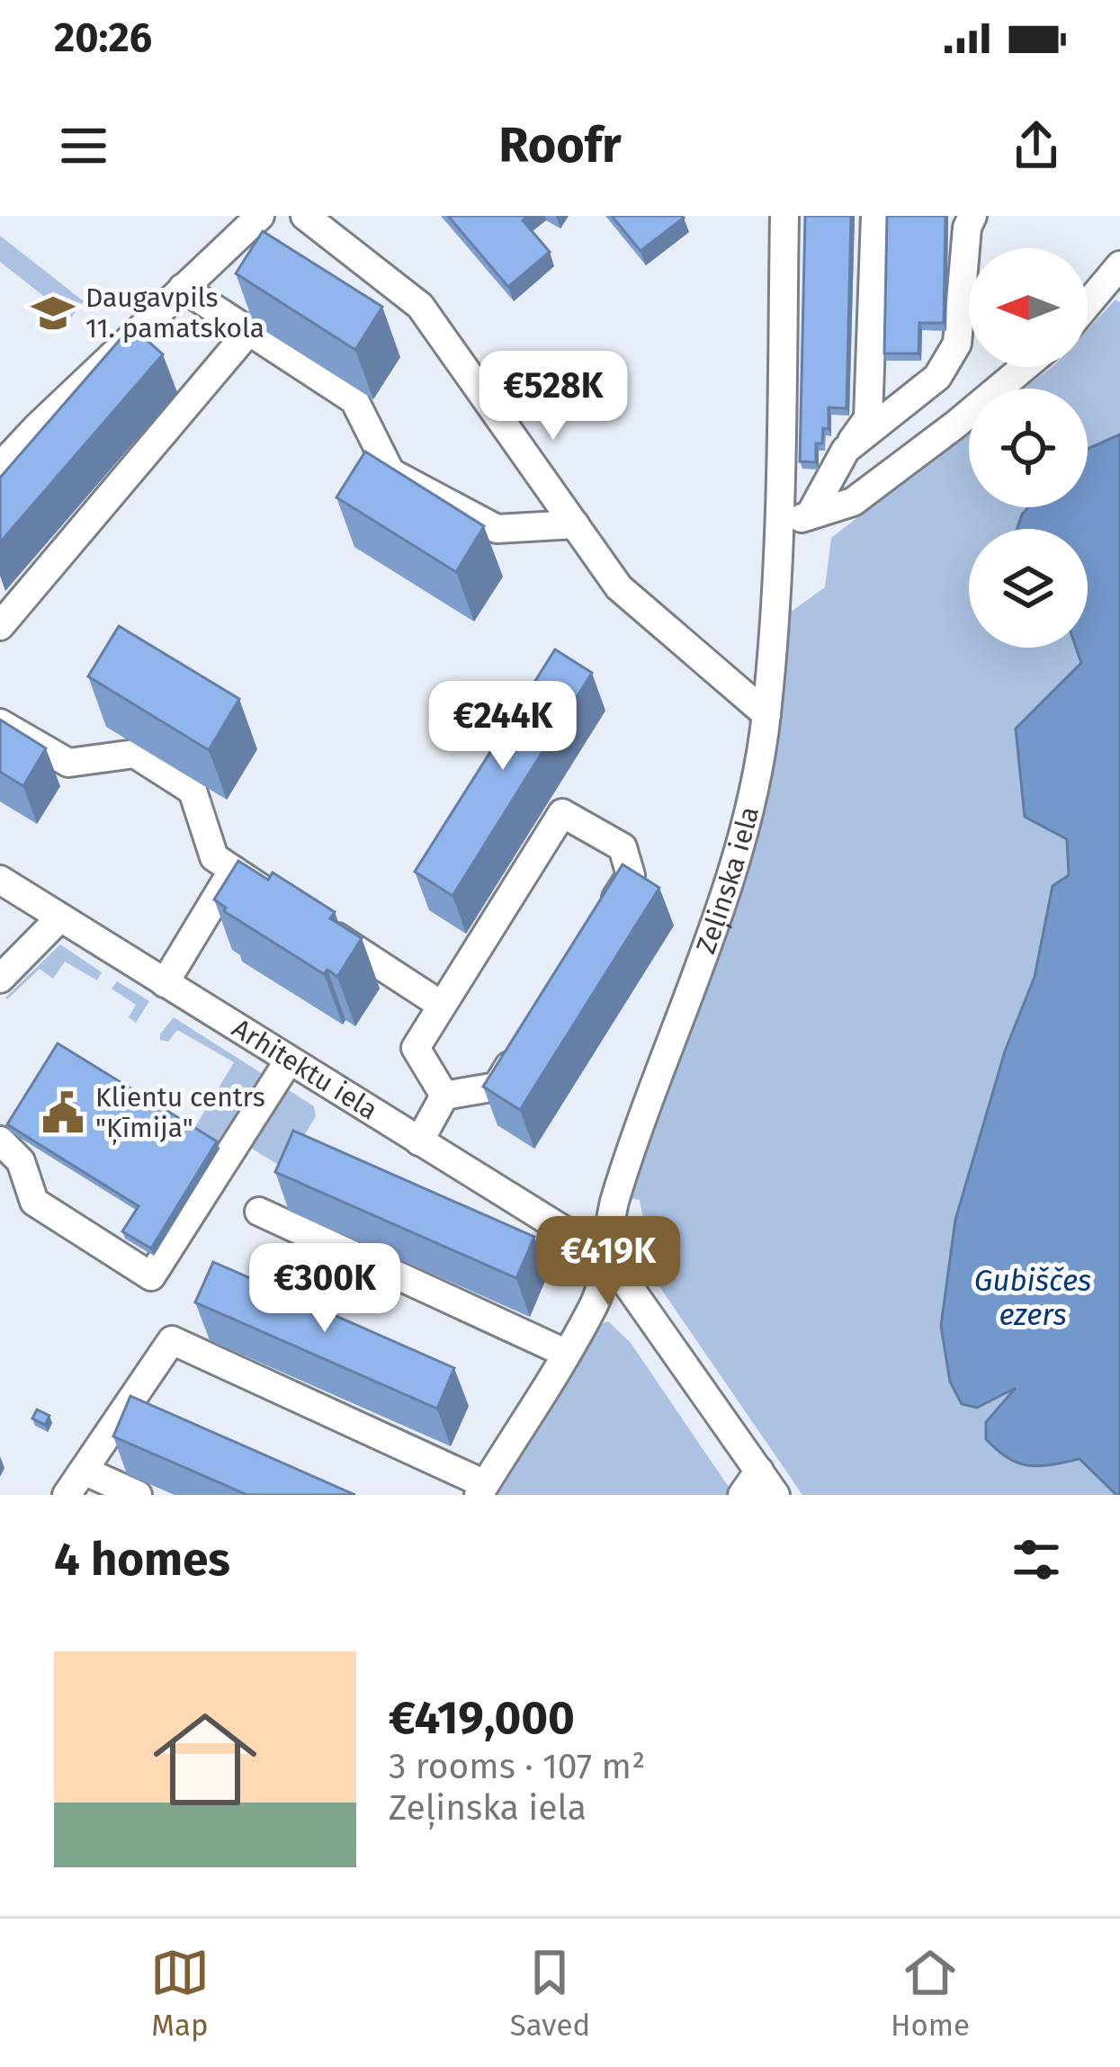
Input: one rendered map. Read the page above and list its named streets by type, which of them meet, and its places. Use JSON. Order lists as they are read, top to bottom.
{
  "streets": {
    "street": ["Zeļinska iela", "Arhitektu iela"]
  },
  "crossings": [
    ["Zeļinska iela", "Arhitektu iela"]
  ],
  "water": ["Gubiščes ezers"],
  "places": {
    "school or university": ["Daugavpils 11. pamatskola"],
    "public building": ["Klientu centrs \"Ķīmija\""]
  },
  "north": "left",
  "page": {
    "status": "20:26",
    "header": "Roofr",
    "price": [
      "€528K",
      "€244K",
      "€419K",
      "€300K"
    ],
    "heading": "4 homes",
    "list": [
      {
        "name": "€419,000",
        "note": "3 rooms · 107 m² · Zeļinska iela"
      }
    ],
    "tabs": ["Map", "Saved", "Home"]
  }
}
